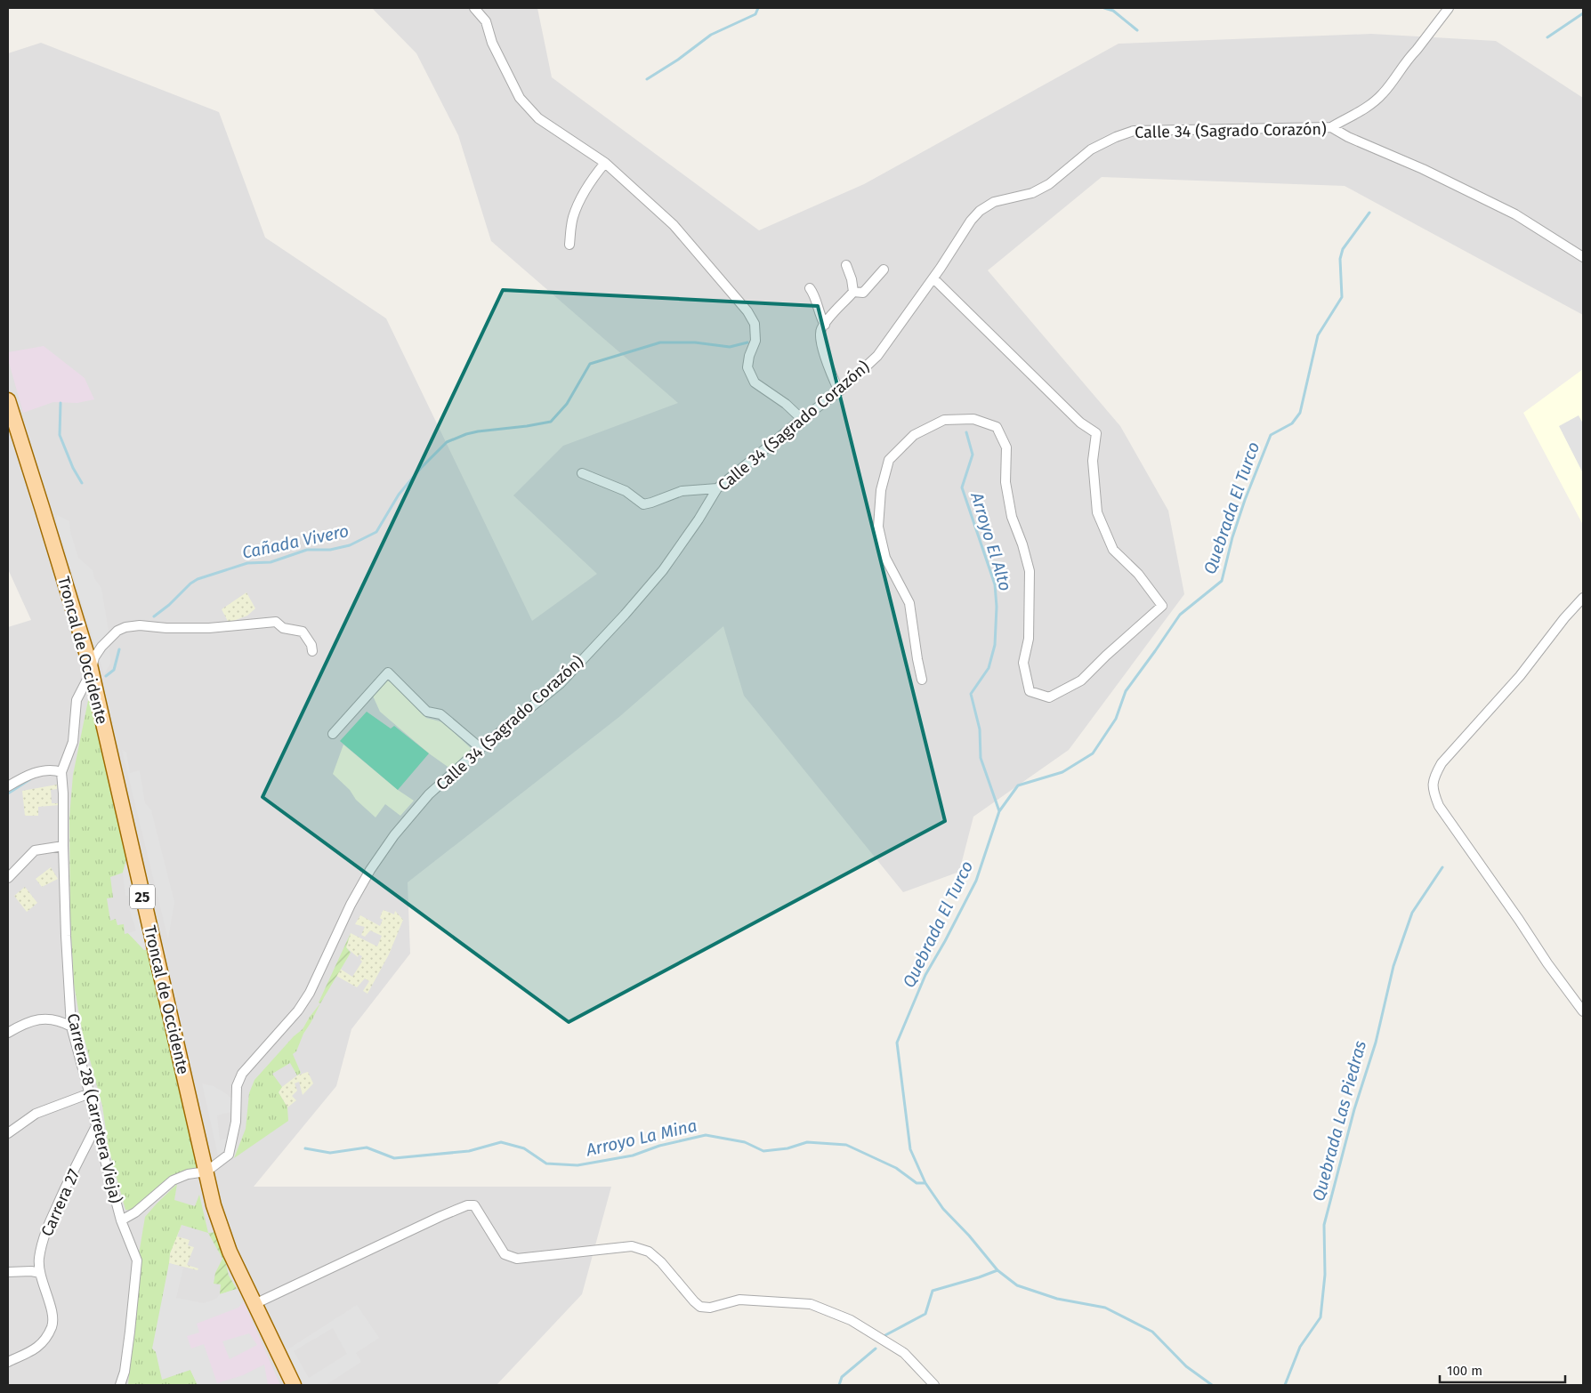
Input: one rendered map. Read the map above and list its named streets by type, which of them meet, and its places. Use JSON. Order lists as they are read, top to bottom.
{
  "streets": {
    "main road": ["Troncal de Occidente", "25"],
    "street": ["Calle 34 (Sagrado Corazón)", "Carrera 28 (Carretera Vieja)", "Carrera 27"]
  },
  "crossings": [
    ["Calle 34 (Sagrado Corazón)", "Troncal de Occidente"],
    ["Troncal de Occidente", "Carrera 28 (Carretera Vieja)"],
    ["Carrera 28 (Carretera Vieja)", "Carrera 27"]
  ],
  "water": [
    "Quebrada El Turco",
    "Cañada Vivero",
    "Arroyo El Alto",
    "Quebrada Las Piedras",
    "Arroyo La Mina"
  ],
  "scale_bar": "100 m"
}
